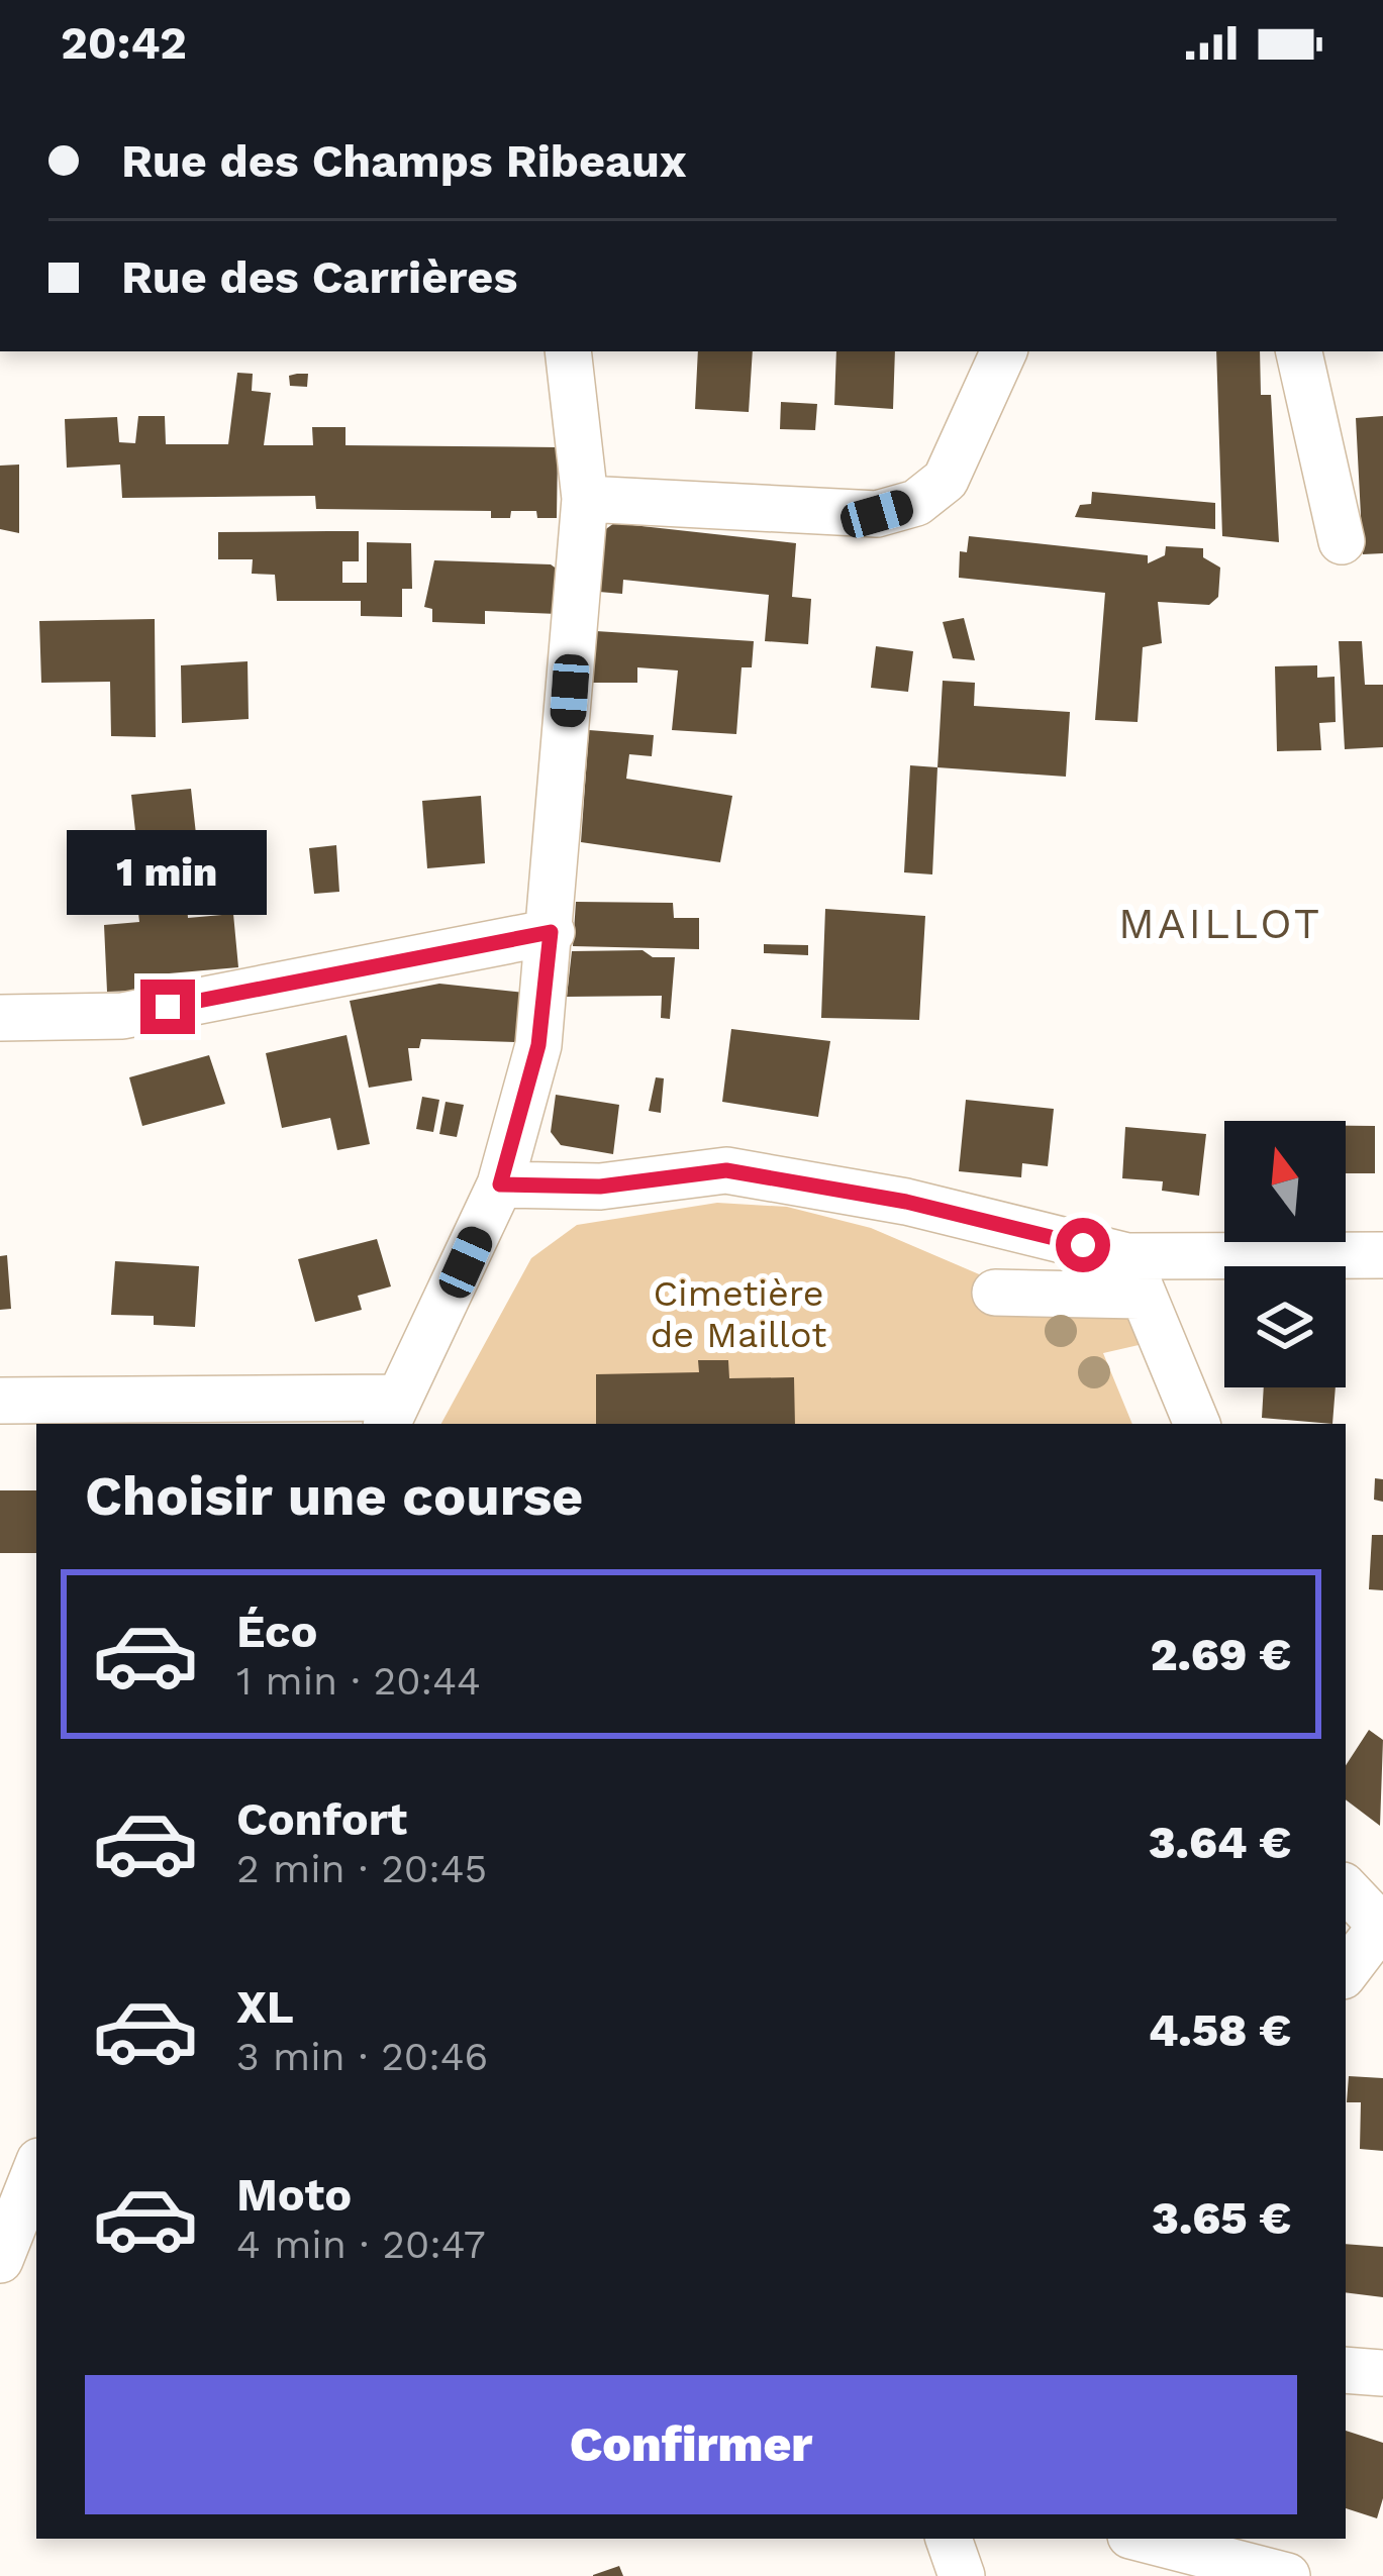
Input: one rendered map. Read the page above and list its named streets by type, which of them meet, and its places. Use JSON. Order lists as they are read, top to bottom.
{
  "districts": ["MAILLOT"],
  "parks": ["Cimetière de Maillot"],
  "north": "top",
  "page": {
    "status": "20:42",
    "banner": ["Rue des Champs Ribeaux", "Rue des Carrières"],
    "bubble": "1 min",
    "heading": "Choisir une course",
    "list": [
      {
        "name": "Éco",
        "note": "1 min · 20:44",
        "value": "2.69 €"
      },
      {
        "name": "Confort",
        "note": "2 min · 20:45",
        "value": "3.64 €"
      },
      {
        "name": "XL",
        "note": "3 min · 20:46",
        "value": "4.58 €"
      },
      {
        "name": "Moto",
        "note": "4 min · 20:47",
        "value": "3.65 €"
      }
    ],
    "buttons": "Confirmer"
  }
}
